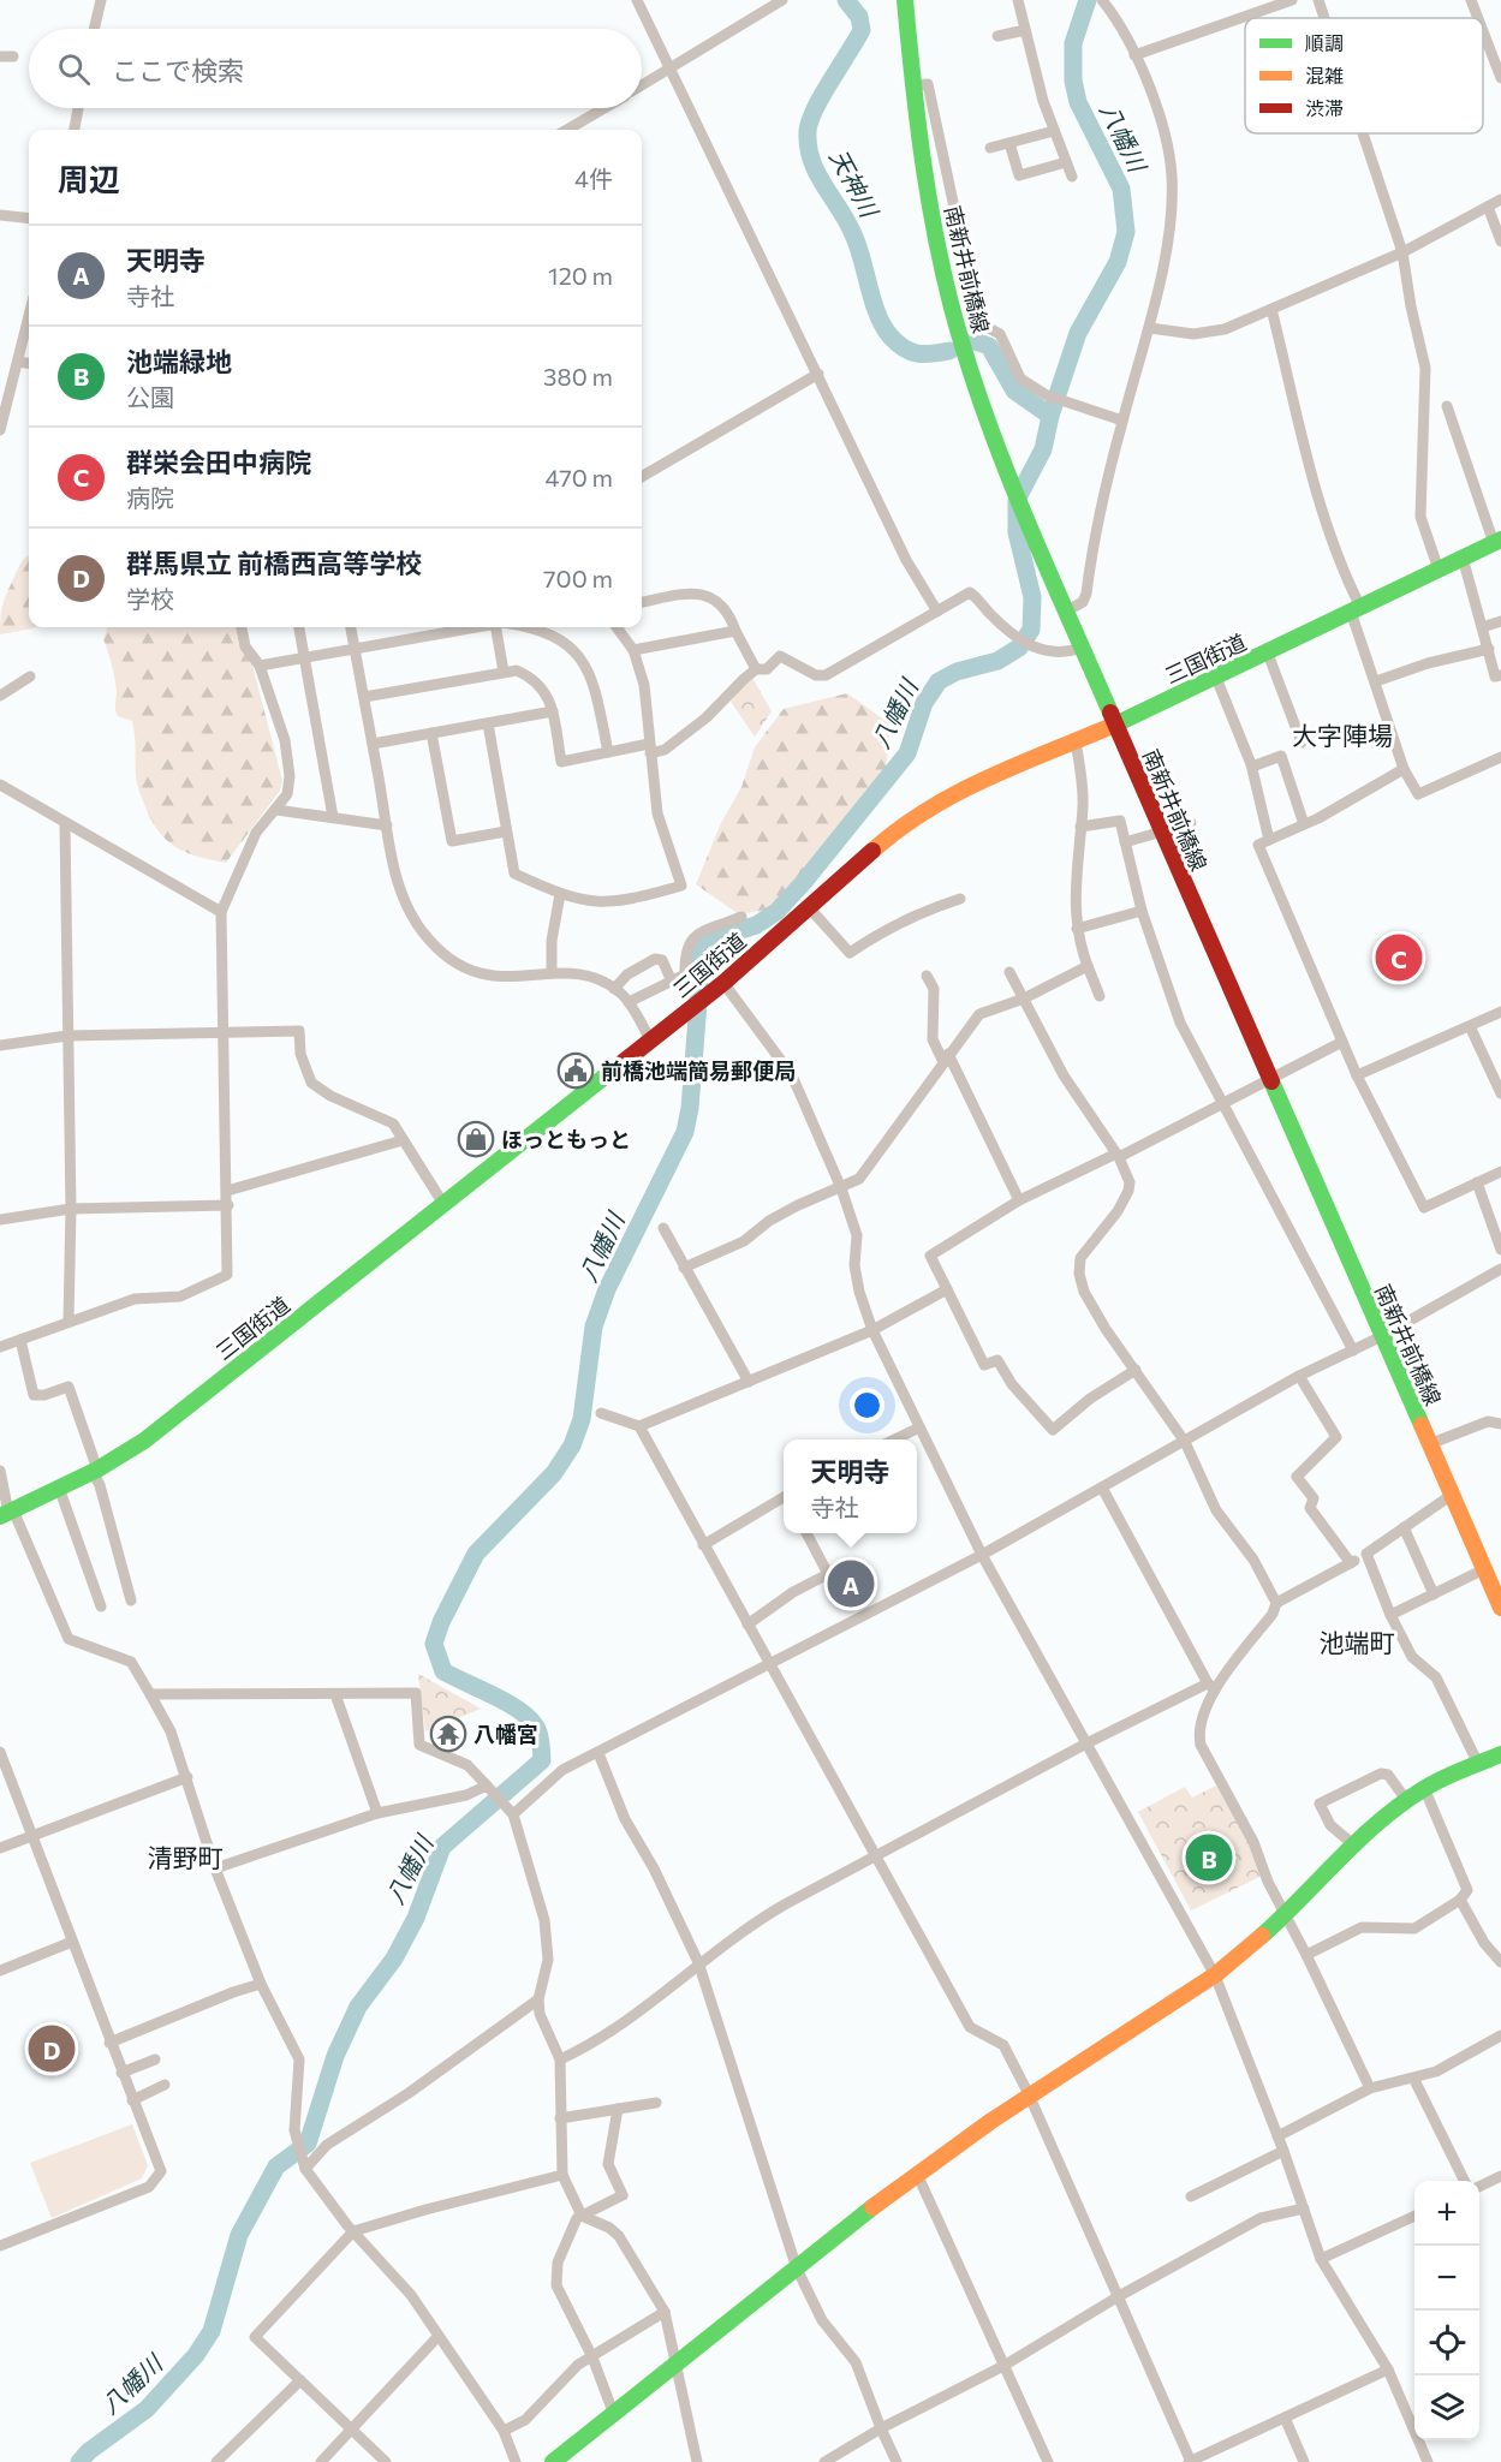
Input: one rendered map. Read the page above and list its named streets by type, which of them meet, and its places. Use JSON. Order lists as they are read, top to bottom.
{
  "streets": {
    "main road": ["南新井前橋線", "三国街道"]
  },
  "crossings": [
    ["南新井前橋線", "三国街道"]
  ],
  "districts": ["大字陣場", "池端町", "清野町"],
  "water": ["八幡川", "天神川"],
  "places": {
    "public building": ["前橋池端簡易郵便局"],
    "shop": ["ほっともっと"],
    "temple": ["八幡宮"]
  },
  "legend": ["順調", "混雑", "渋滞"],
  "page": {
    "search": "ここで検索",
    "heading": ["周辺", "4件"],
    "list": [
      {
        "mark": "A",
        "name": "天明寺",
        "note": "寺社",
        "value": "120 m"
      },
      {
        "mark": "B",
        "name": "池端緑地",
        "note": "公園",
        "value": "380 m"
      },
      {
        "mark": "C",
        "name": "群栄会田中病院",
        "note": "病院",
        "value": "470 m"
      },
      {
        "mark": "D",
        "name": "群馬県立 前橋西高等学校",
        "note": "学校",
        "value": "700 m"
      }
    ],
    "pins": [
      "C",
      "A",
      "B",
      "D"
    ],
    "popup": ["天明寺", "寺社"],
    "map_buttons": ["+", "−"]
  }
}
